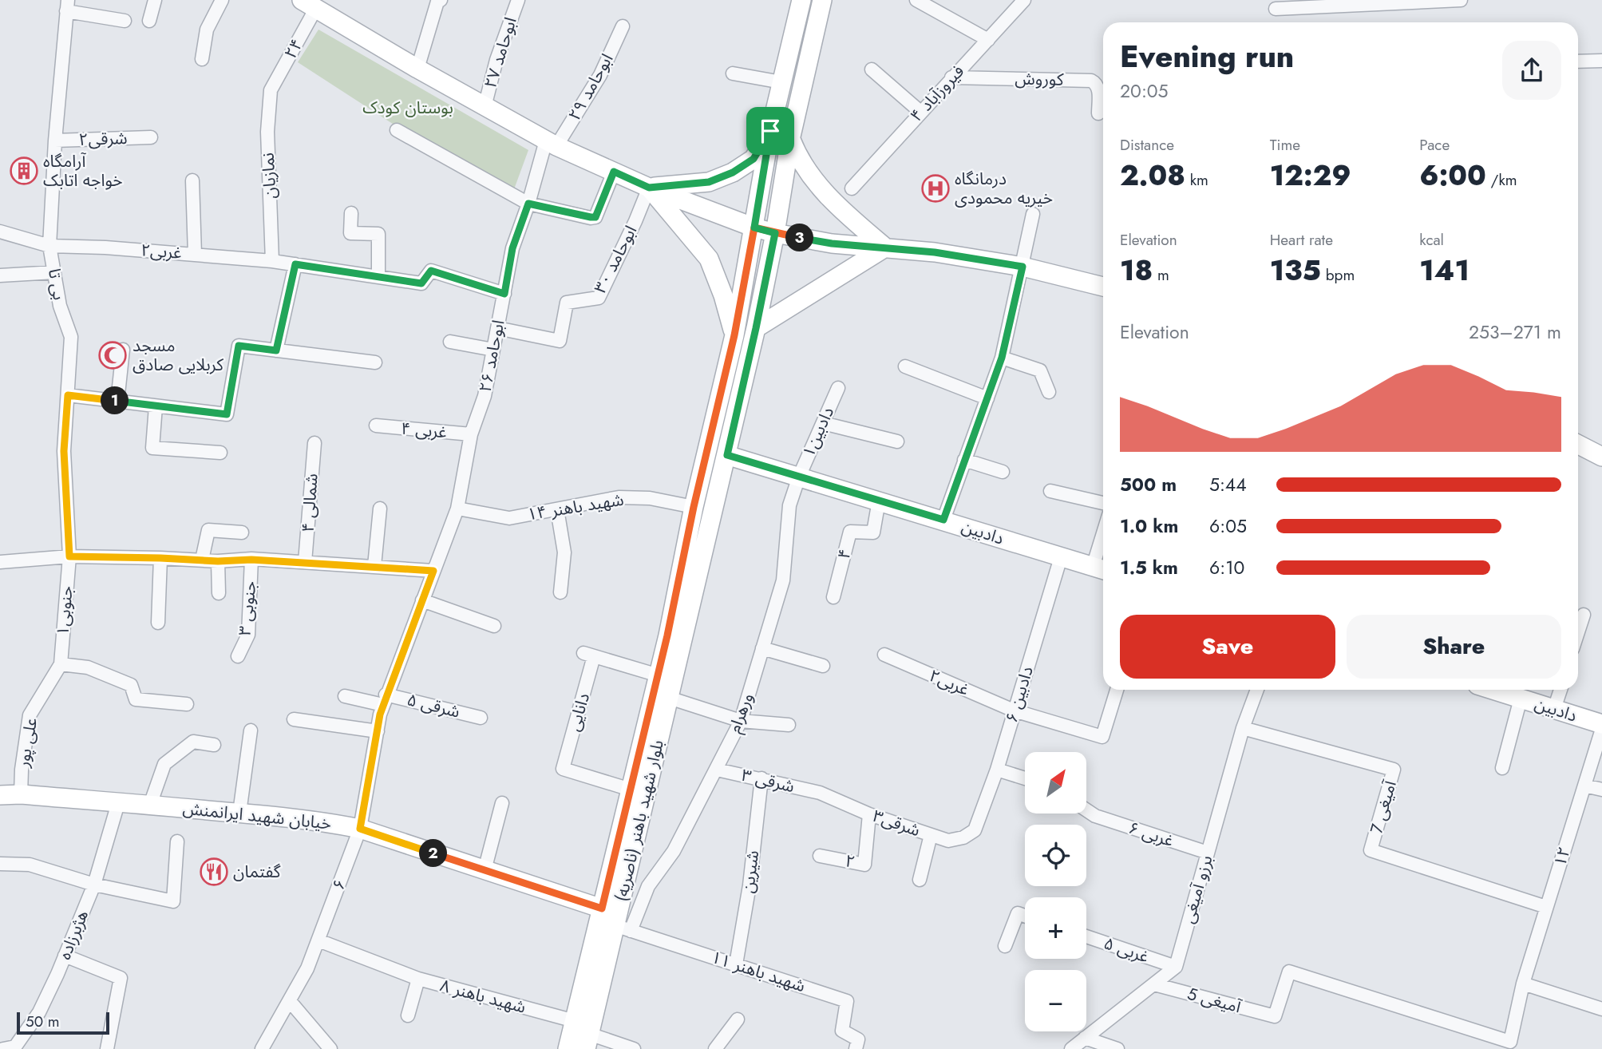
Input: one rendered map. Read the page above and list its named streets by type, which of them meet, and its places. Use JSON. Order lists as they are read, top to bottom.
{
  "streets": {
    "main road": ["دادبین", "خیابان شهید ایرانمنش", "بلوار شهید باهنر (ناصریه)"],
    "street": [
      "۲۴",
      "ابوحامد ۲۷",
      "کوروش",
      "ابوحامد ۲۹",
      "فیروزآباد ۴",
      "شرقی۲",
      "نمازیان",
      "غربی۲",
      "ابوحامد ۳۰",
      "بی تا",
      "ابوحامد ۲۶",
      "۴ غربی",
      "دادبین۱",
      "۴ شمالی",
      "شهید باهنر ۱۴",
      "۴",
      "۳ جنوبی",
      "جنوبی۱",
      "دادبین ۶",
      "۵ شرقی",
      "دانایی",
      "ورهرام",
      "علی پور",
      "۳ شرقی",
      "آمیغی 7",
      "شرقی۳",
      "۶ غربی",
      "۱۲",
      "۲",
      "شیرین",
      "۶",
      "برزو آمیغی",
      "هژبرزاده",
      "۵ غربی",
      "شهید باهنر ۱۱",
      "شهید باهنر ۸",
      "آمیغی 5"
    ]
  },
  "crossings": [
    ["۲۴", "نمازیان"],
    ["کوروش", "فیروزآباد ۴"],
    ["ابوحامد ۲۹", "ابوحامد ۲۶"],
    ["شرقی۲", "بی تا"],
    ["نمازیان", "غربی۲"],
    ["غربی۲", "بی تا"],
    ["غربی۲", "ابوحامد ۲۶"],
    ["غربی۲", "دادبین ۶"],
    ["ابوحامد ۳۰", "ابوحامد ۲۶"],
    ["بی تا", "جنوبی۱"],
    ["ابوحامد ۲۶", "۴ غربی"],
    ["ابوحامد ۲۶", "شهید باهنر ۱۴"],
    ["ابوحامد ۲۶", "۵ شرقی"],
    ["ابوحامد ۲۶", "۶"],
    ["دادبین۱", "دادبین"],
    ["دادبین۱", "ورهرام"],
    ["شهید باهنر ۱۴", "بلوار شهید باهنر (ناصریه)"],
    ["دادبین", "۴"],
    ["دادبین", "دادبین ۶"],
    ["دادبین", "ورهرام"],
    ["دادبین", "بلوار شهید باهنر (ناصریه)"],
    ["جنوبی۱", "علی پور"],
    ["دادبین ۶", "شرقی۳"],
    ["۵ شرقی", "۶"],
    ["دانایی", "بلوار شهید باهنر (ناصریه)"],
    ["ورهرام", "۳ شرقی"],
    ["ورهرام", "بلوار شهید باهنر (ناصریه)"],
    ["ورهرام", "شهید باهنر ۱۱"],
    ["علی پور", "خیابان شهید ایرانمنش"],
    ["۳ شرقی", "شرقی۳"],
    ["۳ شرقی", "شیرین"],
    ["آمیغی 7", "۱۲"],
    ["آمیغی 7", "برزو آمیغی"],
    ["خیابان شهید ایرانمنش", "بلوار شهید باهنر (ناصریه)"],
    ["خیابان شهید ایرانمنش", "۶"],
    ["خیابان شهید ایرانمنش", "هژبرزاده"],
    ["بلوار شهید باهنر (ناصریه)", "شهید باهنر ۱۱"],
    ["بلوار شهید باهنر (ناصریه)", "شهید باهنر ۸"],
    ["شرقی۳", "۲"],
    ["۶ غربی", "برزو آمیغی"],
    ["۱۲", "آمیغی 5"],
    ["شیرین", "شهید باهنر ۱۱"],
    ["۶", "شهید باهنر ۸"],
    ["برزو آمیغی", "۵ غربی"]
  ],
  "parks": ["بوستان کودک"],
  "places": {
    "building": ["آرامگاه خواجه اتابک"],
    "hospital": ["درمانگاه خیریه محمودی"],
    "mosque": ["مسجد کربلایی صادق"],
    "restaurant": ["گفتمان"]
  },
  "scale_bar": "50 m",
  "north": "top right",
  "page": {
    "heading": ["Evening run", "20:05"],
    "stats": [
      ["Distance", "2.08 km"],
      ["Time", "12:29"],
      ["Pace", "6:00 /km"],
      ["Elevation", "18 m"],
      ["Heart rate", "135 bpm"],
      ["kcal", "141"]
    ],
    "pins": ["3", "1", "2"],
    "chart": ["Elevation", "253–271 m"],
    "list": [
      {
        "name": "500 m",
        "note": "5:44"
      },
      {
        "name": "1.0 km",
        "note": "6:05"
      },
      {
        "name": "1.5 km",
        "note": "6:10"
      }
    ],
    "buttons": ["Save", "Share"],
    "map_buttons": ["+", "−"],
    "scale": "50 m"
  }
}
